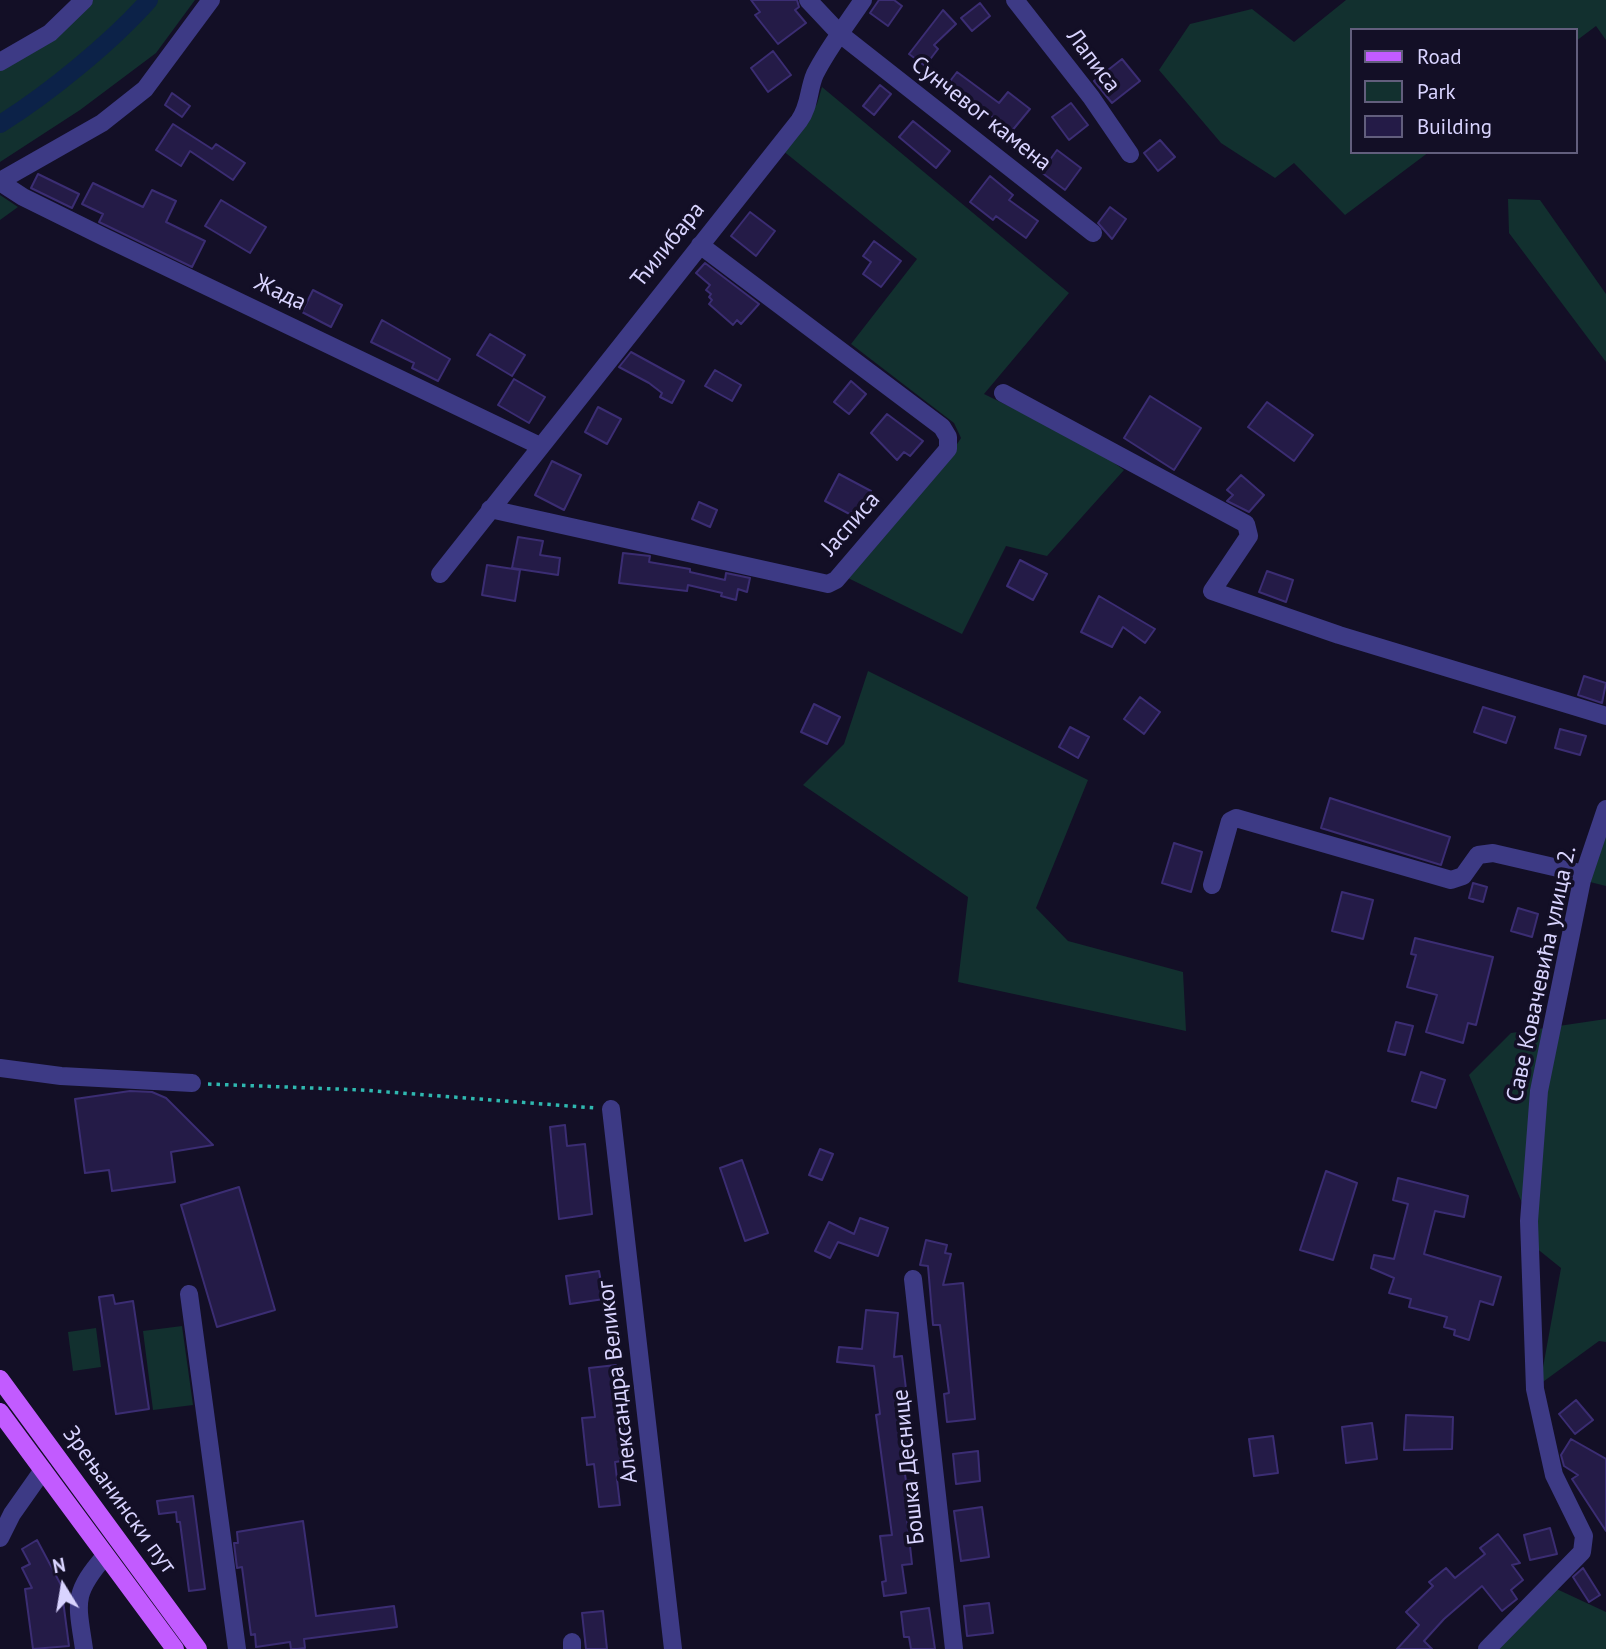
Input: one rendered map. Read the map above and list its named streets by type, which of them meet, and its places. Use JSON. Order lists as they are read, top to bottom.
{
  "streets": {
    "main road": ["Зрењанински пут"],
    "street": [
      "Лаписа",
      "Сунчевог камена",
      "Ћилибара",
      "Жада",
      "Јасписа",
      "Саве Ковачевића улица 2.",
      "Александра Великог",
      "Бошка Деснице"
    ]
  },
  "crossings": [
    ["Сунчевог камена", "Ћилибара"],
    ["Ћилибара", "Жада"],
    ["Ћилибара", "Јасписа"]
  ],
  "legend": ["Road", "Park", "Building"],
  "north": "top"
}
